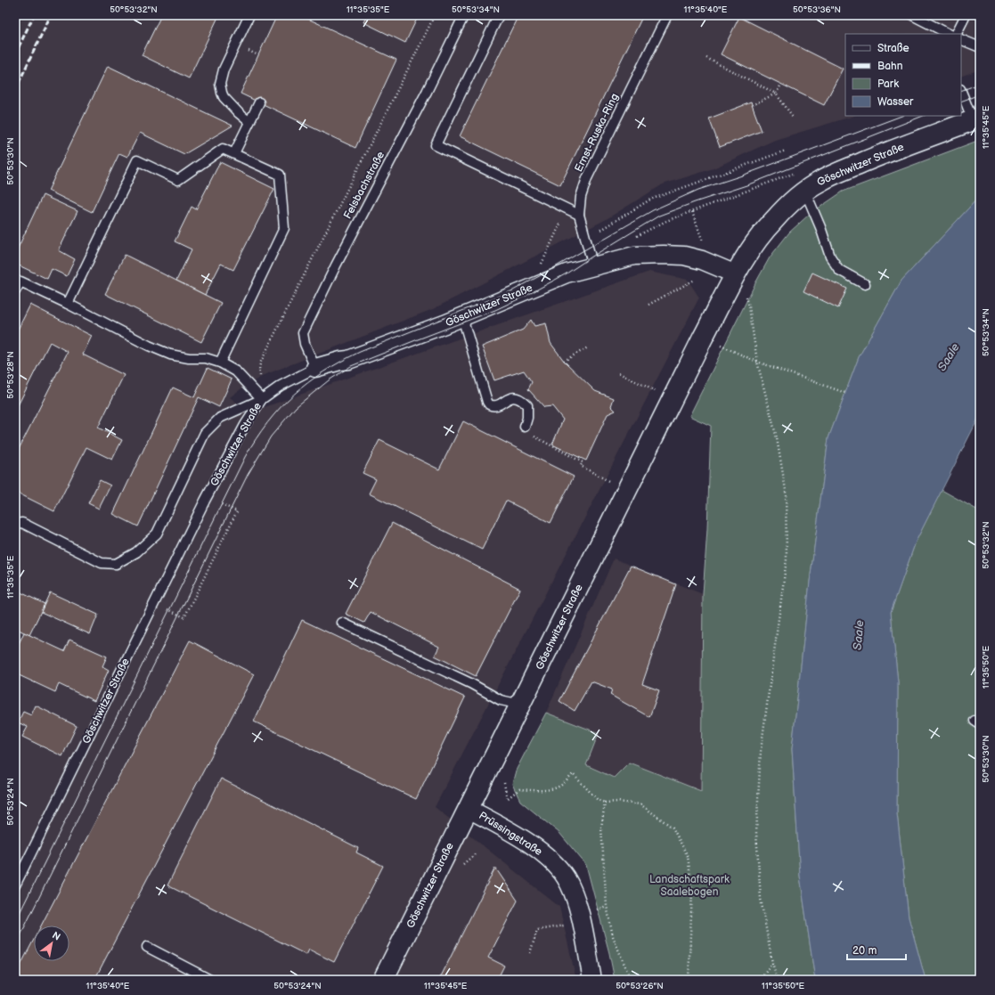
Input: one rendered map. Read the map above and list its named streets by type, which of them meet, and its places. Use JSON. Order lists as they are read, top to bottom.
{
  "streets": {
    "main road": ["Göschwitzer Straße"],
    "street": ["Prüssingstraße"],
    "lane": ["Ernst-Ruska-Ring", "Felsbachstraße"]
  },
  "crossings": [
    ["Ernst-Ruska-Ring", "Göschwitzer Straße"],
    ["Göschwitzer Straße", "Felsbachstraße"],
    ["Göschwitzer Straße", "Prüssingstraße"]
  ],
  "water": ["Saale"],
  "parks": ["Landschaftspark Saalebogen"],
  "legend": [
    "Straße",
    "Bahn",
    "Park",
    "Wasser"
  ],
  "scale_bar": "20 m",
  "north": "top right",
  "coordinates": [
    "50°53'32\"N",
    "11°35'35\"E",
    "50°53'34\"N",
    "11°35'40\"E",
    "50°53'36\"N",
    "11°35'45\"E",
    "50°53'30\"N",
    "50°53'28\"N",
    "11°35'50\"E",
    "50°53'24\"N",
    "50°53'26\"N"
  ]
}
